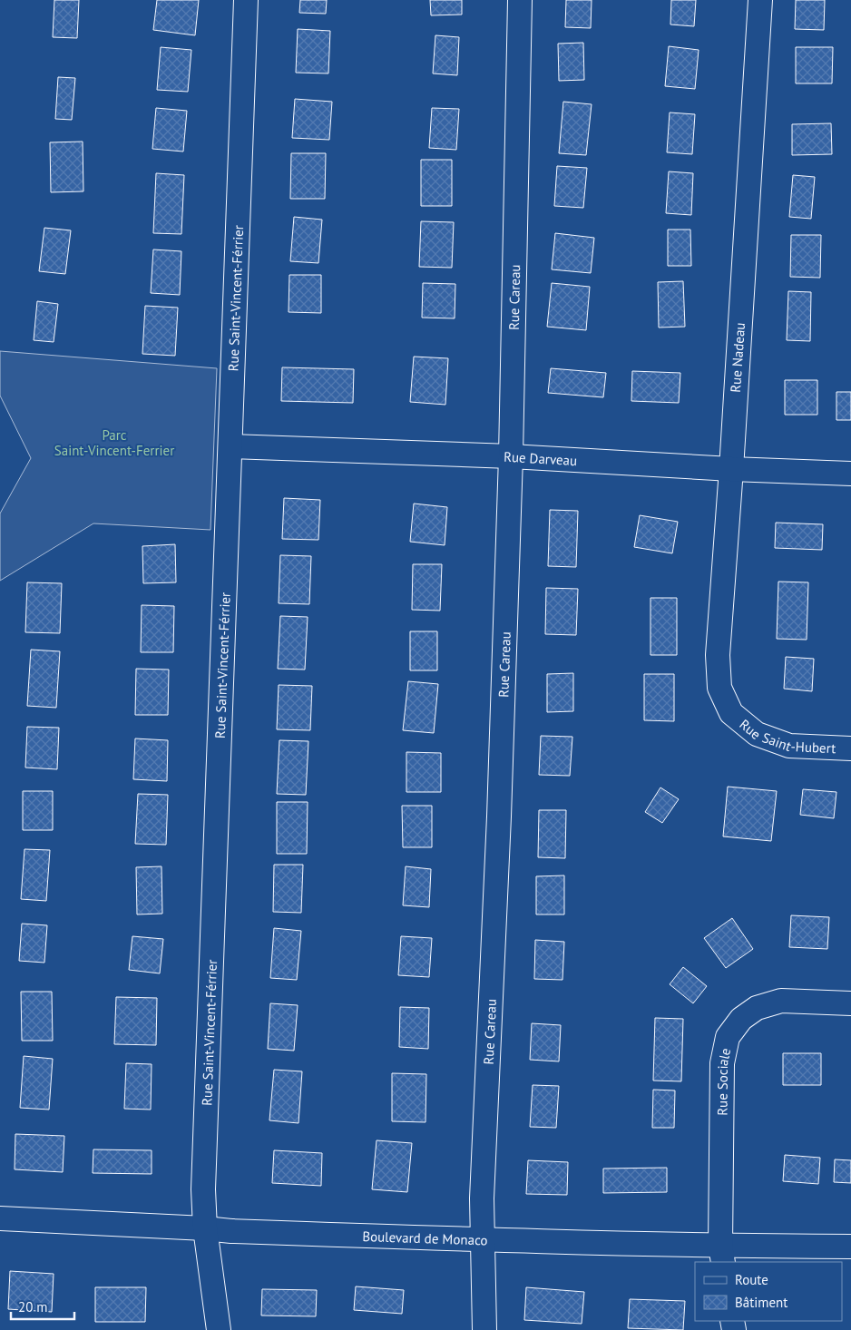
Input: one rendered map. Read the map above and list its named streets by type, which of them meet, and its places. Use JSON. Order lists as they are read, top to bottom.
{
  "streets": {
    "street": [
      "Rue Careau",
      "Rue Saint-Vincent-Férrier",
      "Rue Nadeau",
      "Rue Darveau",
      "Rue Saint-Hubert",
      "Rue Sociale",
      "Boulevard de Monaco"
    ]
  },
  "crossings": [
    ["Rue Careau", "Rue Darveau"],
    ["Rue Careau", "Boulevard de Monaco"],
    ["Rue Saint-Vincent-Férrier", "Rue Darveau"],
    ["Rue Saint-Vincent-Férrier", "Boulevard de Monaco"],
    ["Rue Nadeau", "Rue Darveau"],
    ["Rue Nadeau", "Rue Saint-Hubert"],
    ["Rue Sociale", "Boulevard de Monaco"]
  ],
  "parks": ["Parc Saint-Vincent-Ferrier"],
  "legend": ["Route", "Bâtiment"],
  "scale_bar": "20 m"
}
